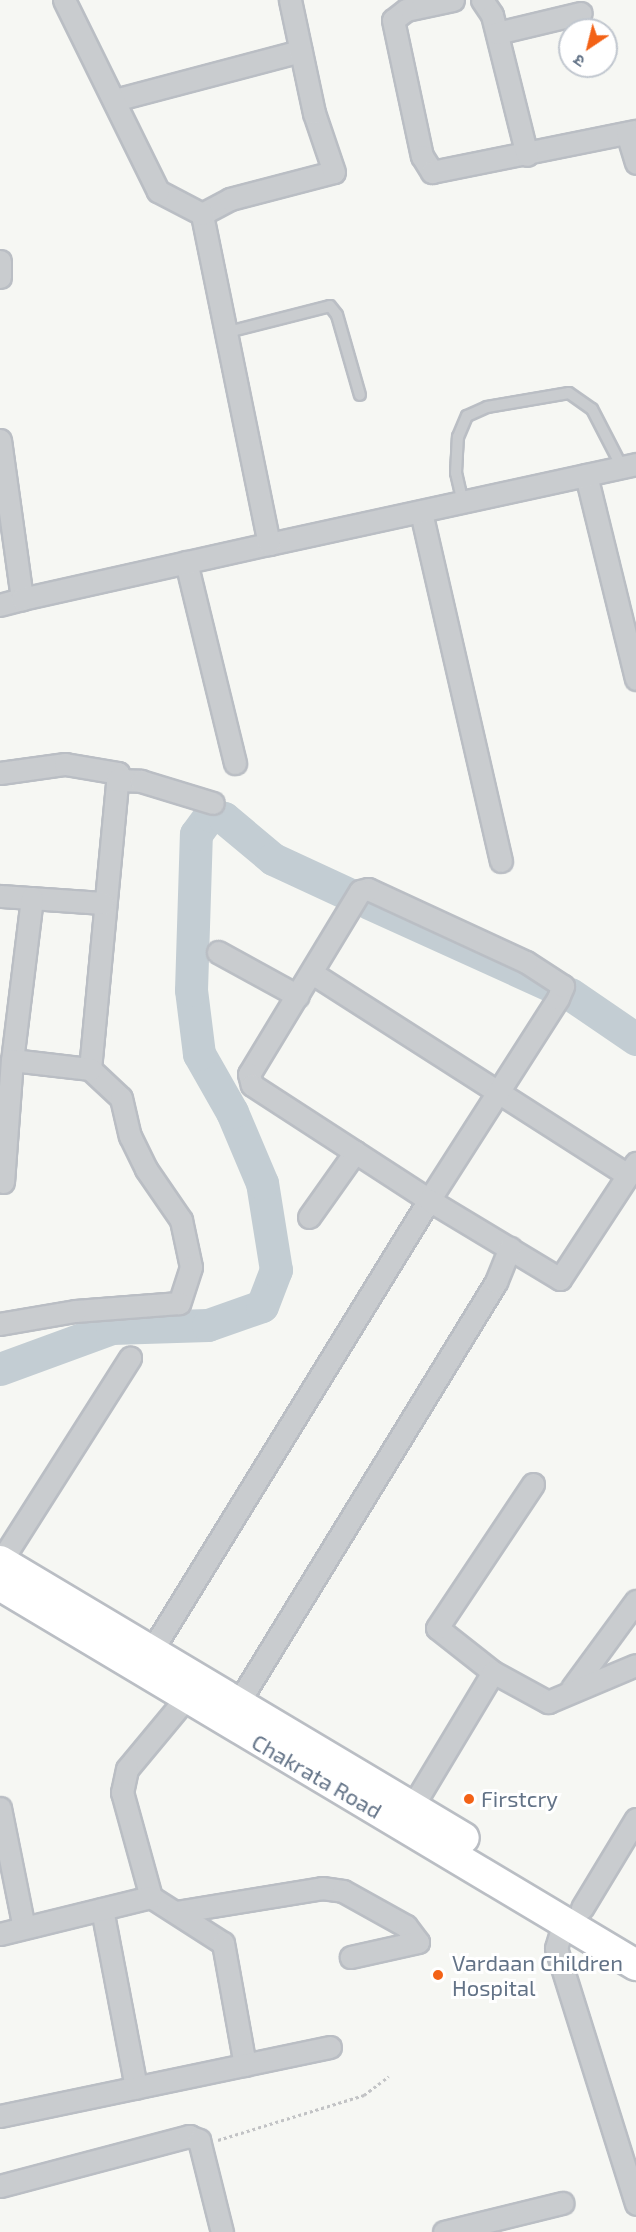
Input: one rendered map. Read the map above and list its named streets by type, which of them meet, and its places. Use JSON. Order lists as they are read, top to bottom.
{
  "streets": {
    "main road": ["Chakrata Road"]
  },
  "places": ["Firstcry", "Vardaan Children Hospital"],
  "north": "bottom left"
}
